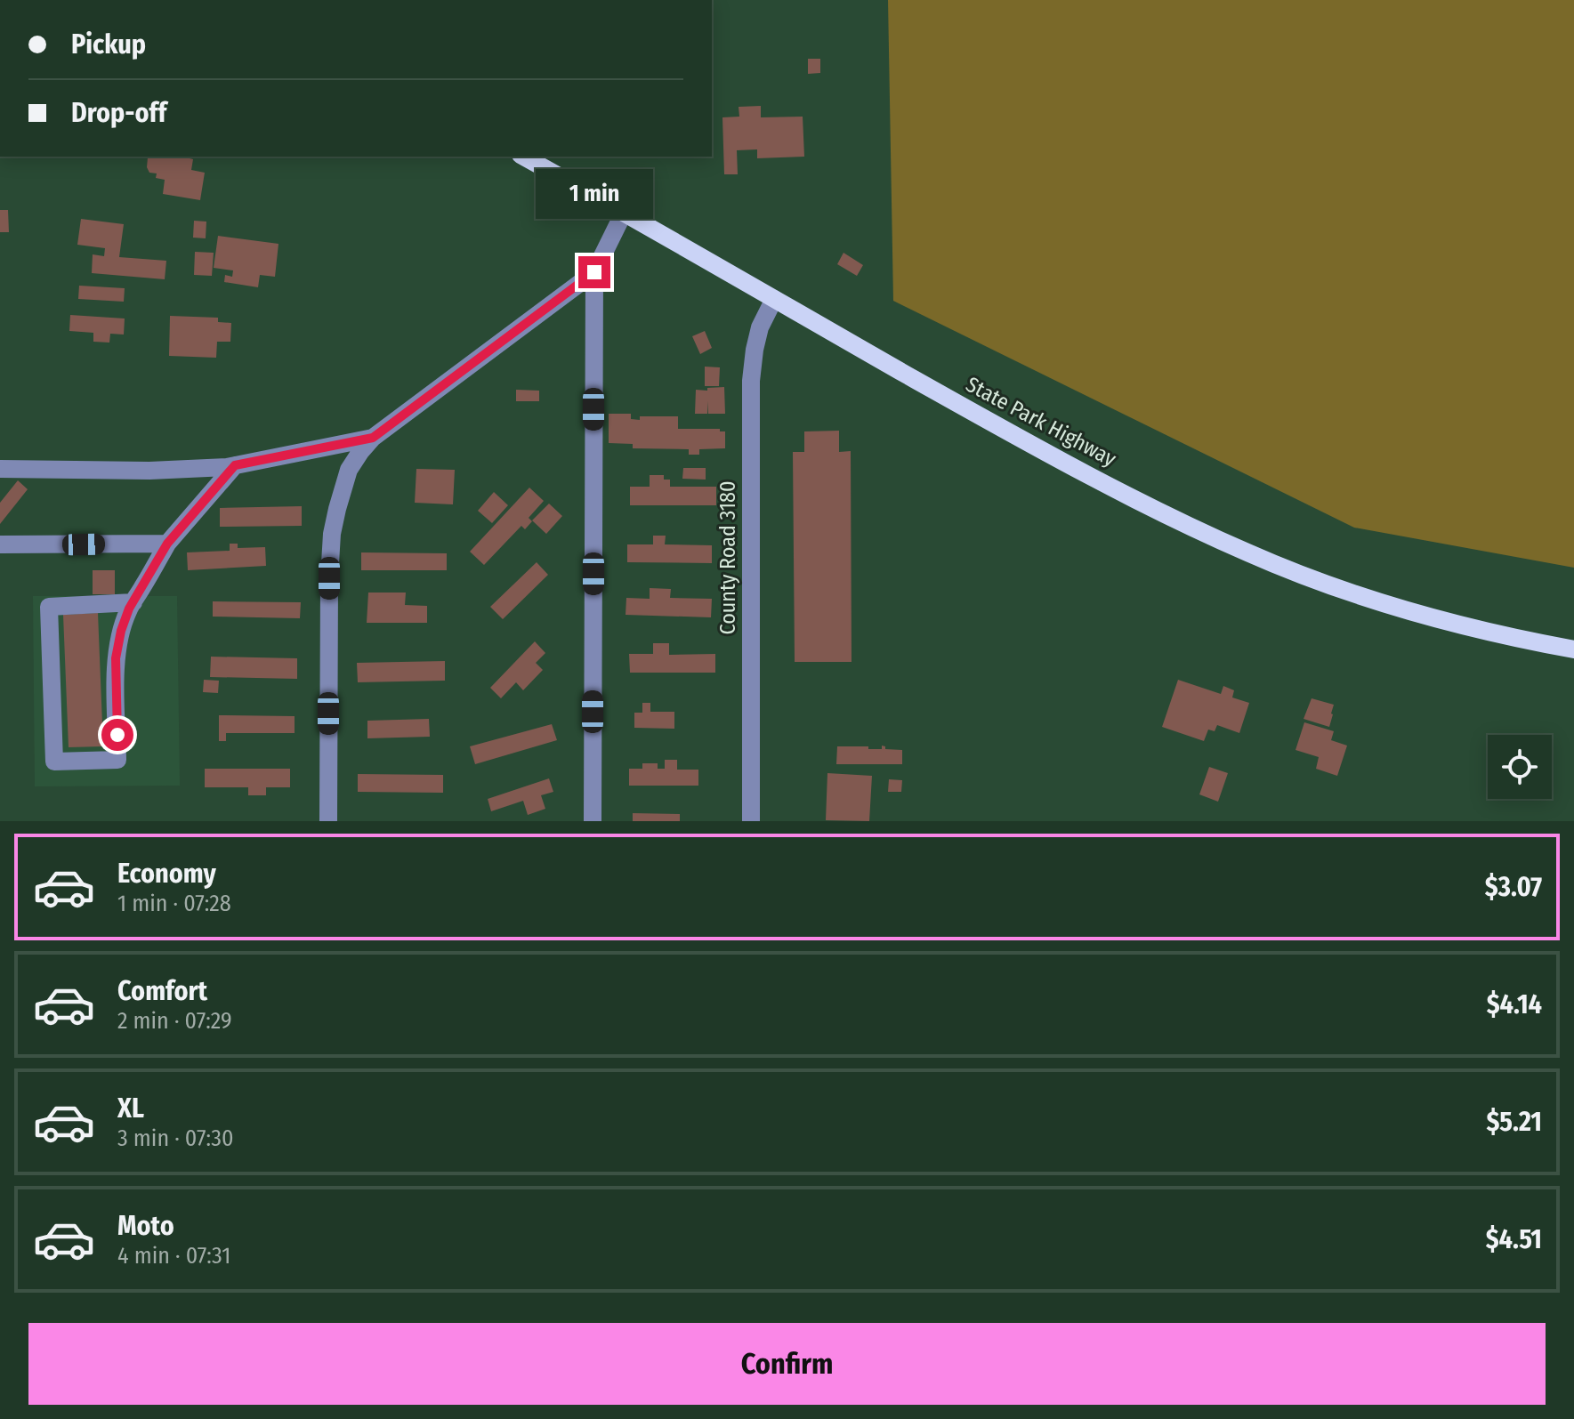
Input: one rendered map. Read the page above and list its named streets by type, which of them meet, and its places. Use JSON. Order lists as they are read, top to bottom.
{
  "streets": {
    "main road": ["State Park Highway"],
    "street": ["County Road 3180"]
  },
  "crossings": [
    ["State Park Highway", "County Road 3180"]
  ],
  "page": {
    "banner": ["Pickup", "Drop-off"],
    "bubble": "1 min",
    "list": [
      {
        "name": "Economy",
        "note": "1 min · 07:28",
        "value": "$3.07"
      },
      {
        "name": "Comfort",
        "note": "2 min · 07:29",
        "value": "$4.14"
      },
      {
        "name": "XL",
        "note": "3 min · 07:30",
        "value": "$5.21"
      },
      {
        "name": "Moto",
        "note": "4 min · 07:31",
        "value": "$4.51"
      }
    ],
    "buttons": "Confirm"
  }
}
